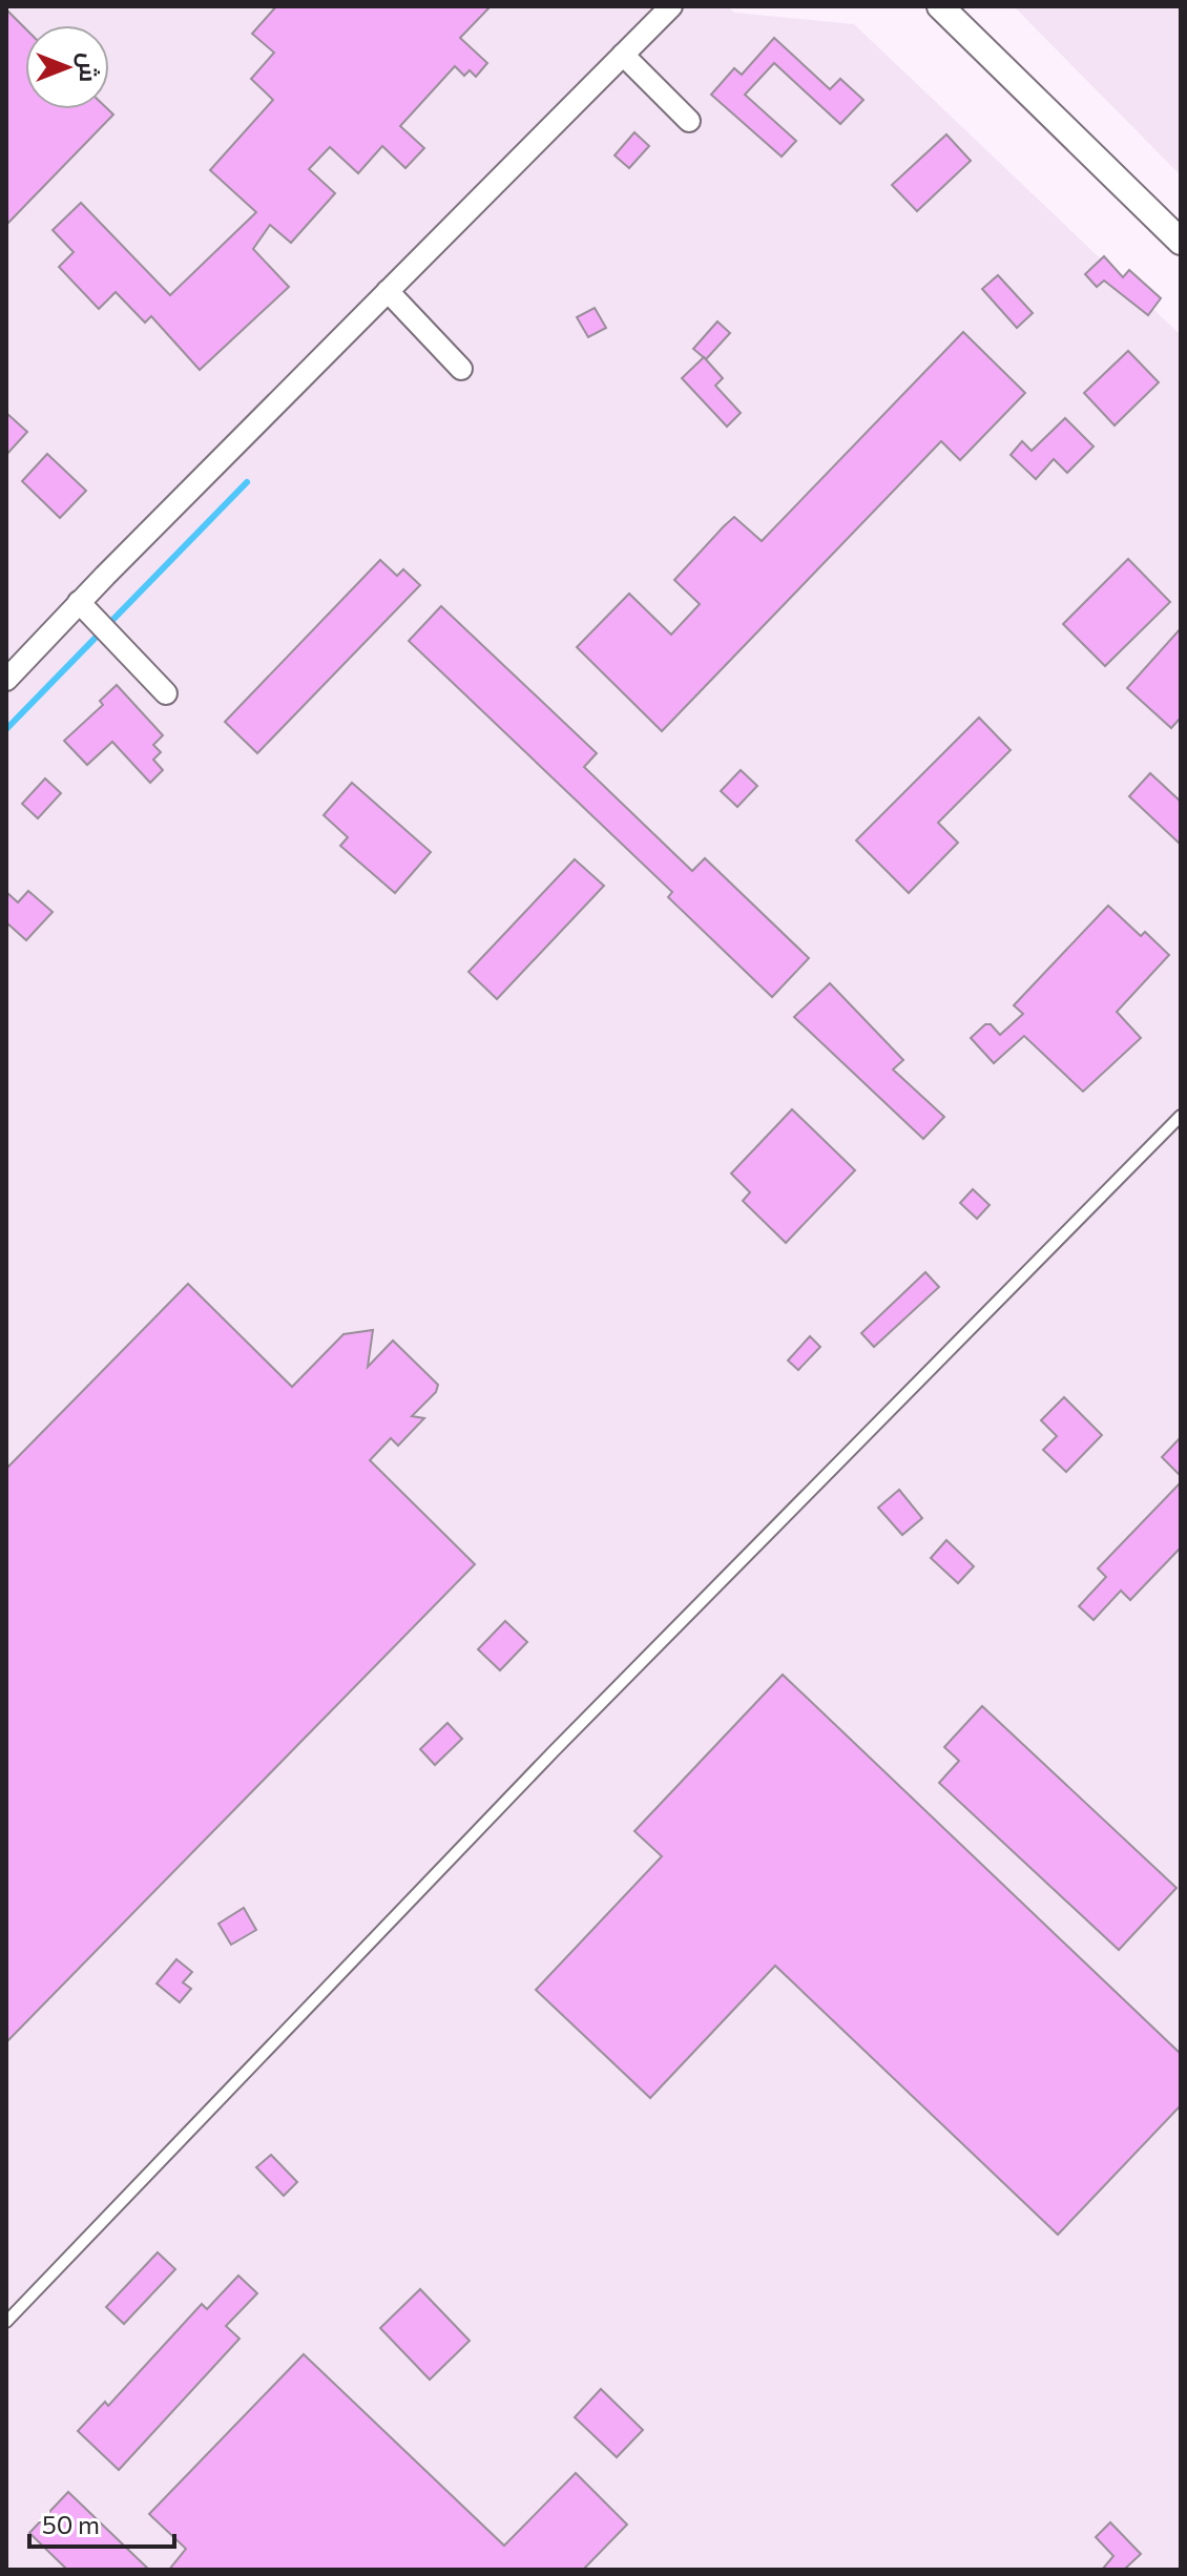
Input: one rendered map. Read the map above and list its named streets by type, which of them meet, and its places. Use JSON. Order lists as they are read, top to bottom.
{
  "scale_bar": "50 m",
  "north": "right"
}
